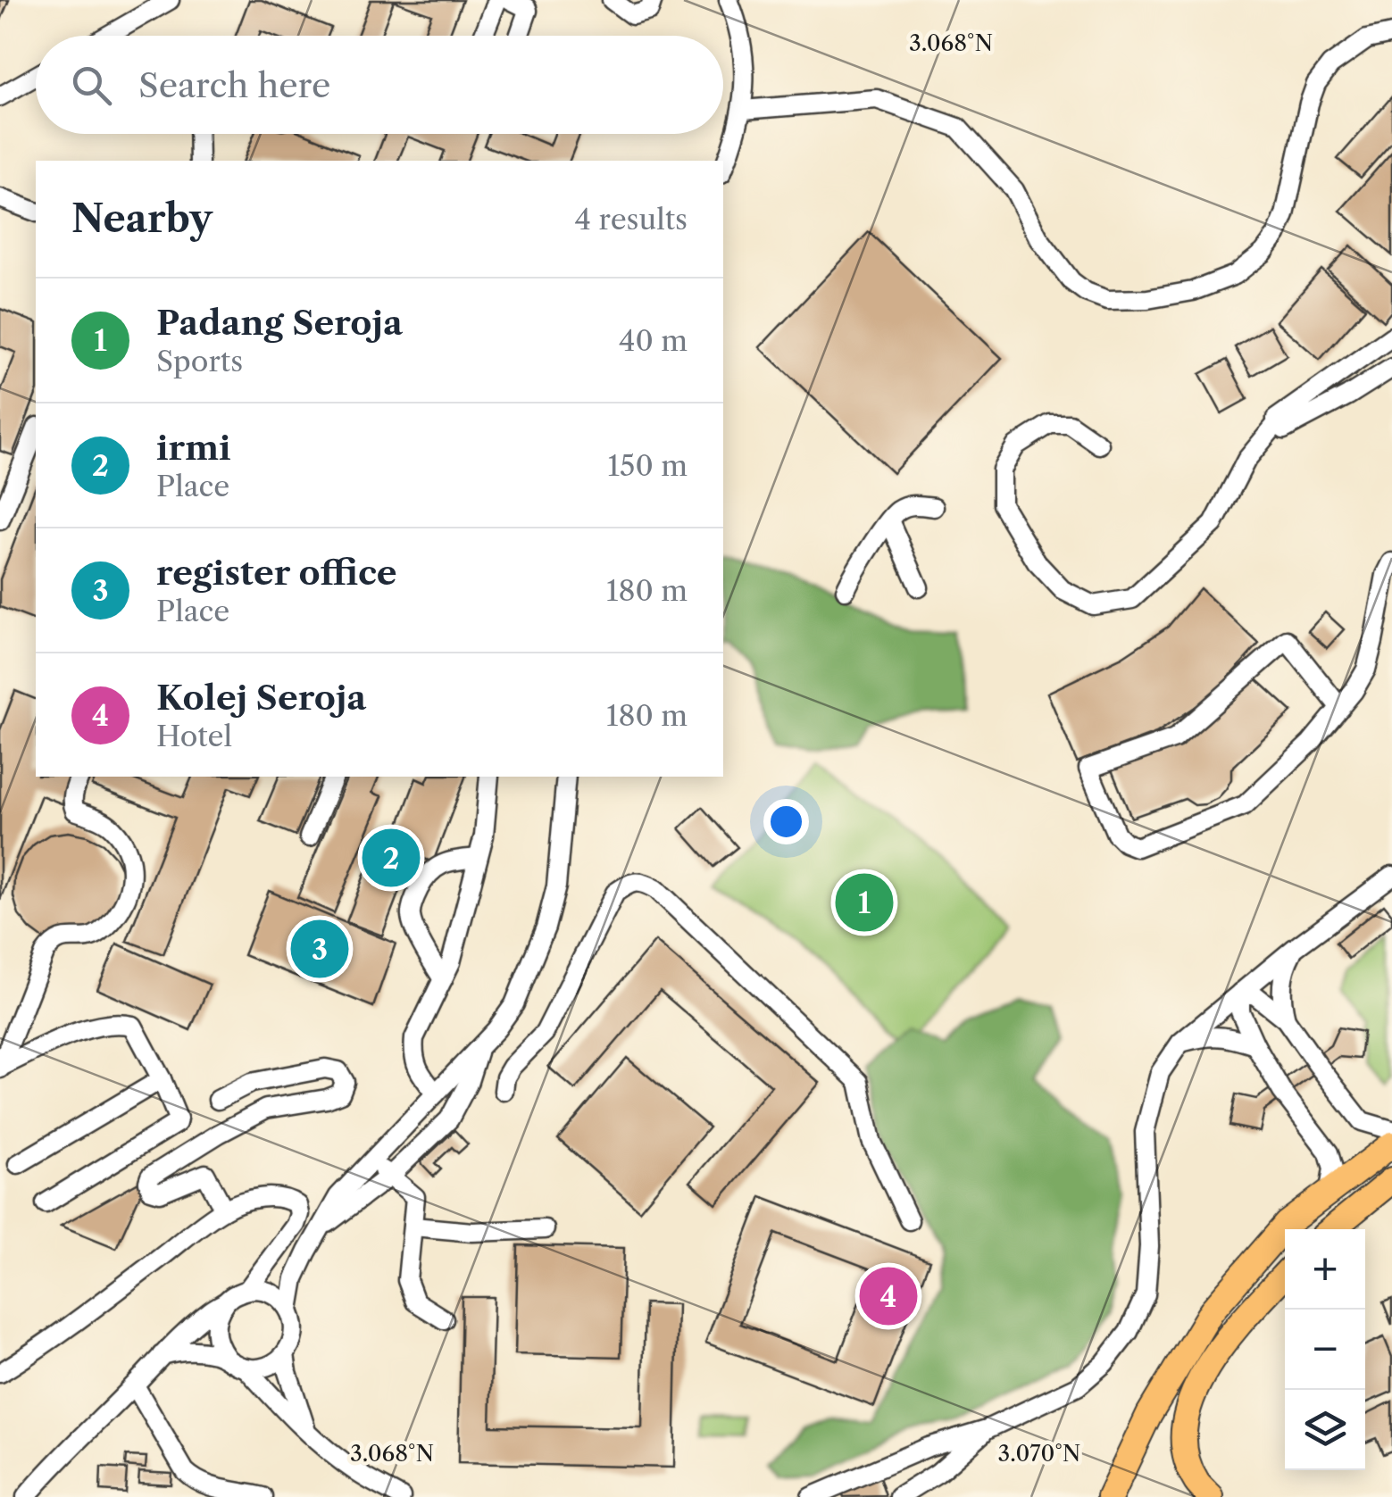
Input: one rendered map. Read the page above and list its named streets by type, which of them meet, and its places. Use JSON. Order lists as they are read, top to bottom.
{
  "page": {
    "search": "Search here",
    "heading": ["Nearby", "4 results"],
    "list": [
      {
        "mark": "1",
        "name": "Padang Seroja",
        "note": "Sports",
        "value": "40 m"
      },
      {
        "mark": "2",
        "name": "irmi",
        "note": "Place",
        "value": "150 m"
      },
      {
        "mark": "3",
        "name": "register office",
        "note": "Place",
        "value": "180 m"
      },
      {
        "mark": "4",
        "name": "Kolej Seroja",
        "note": "Hotel",
        "value": "180 m"
      }
    ],
    "pins": [
      "2",
      "1",
      "3",
      "4"
    ],
    "map_buttons": ["+", "−"]
  },
  "coordinates": ["3.068°N", "3.070°N"]
}
